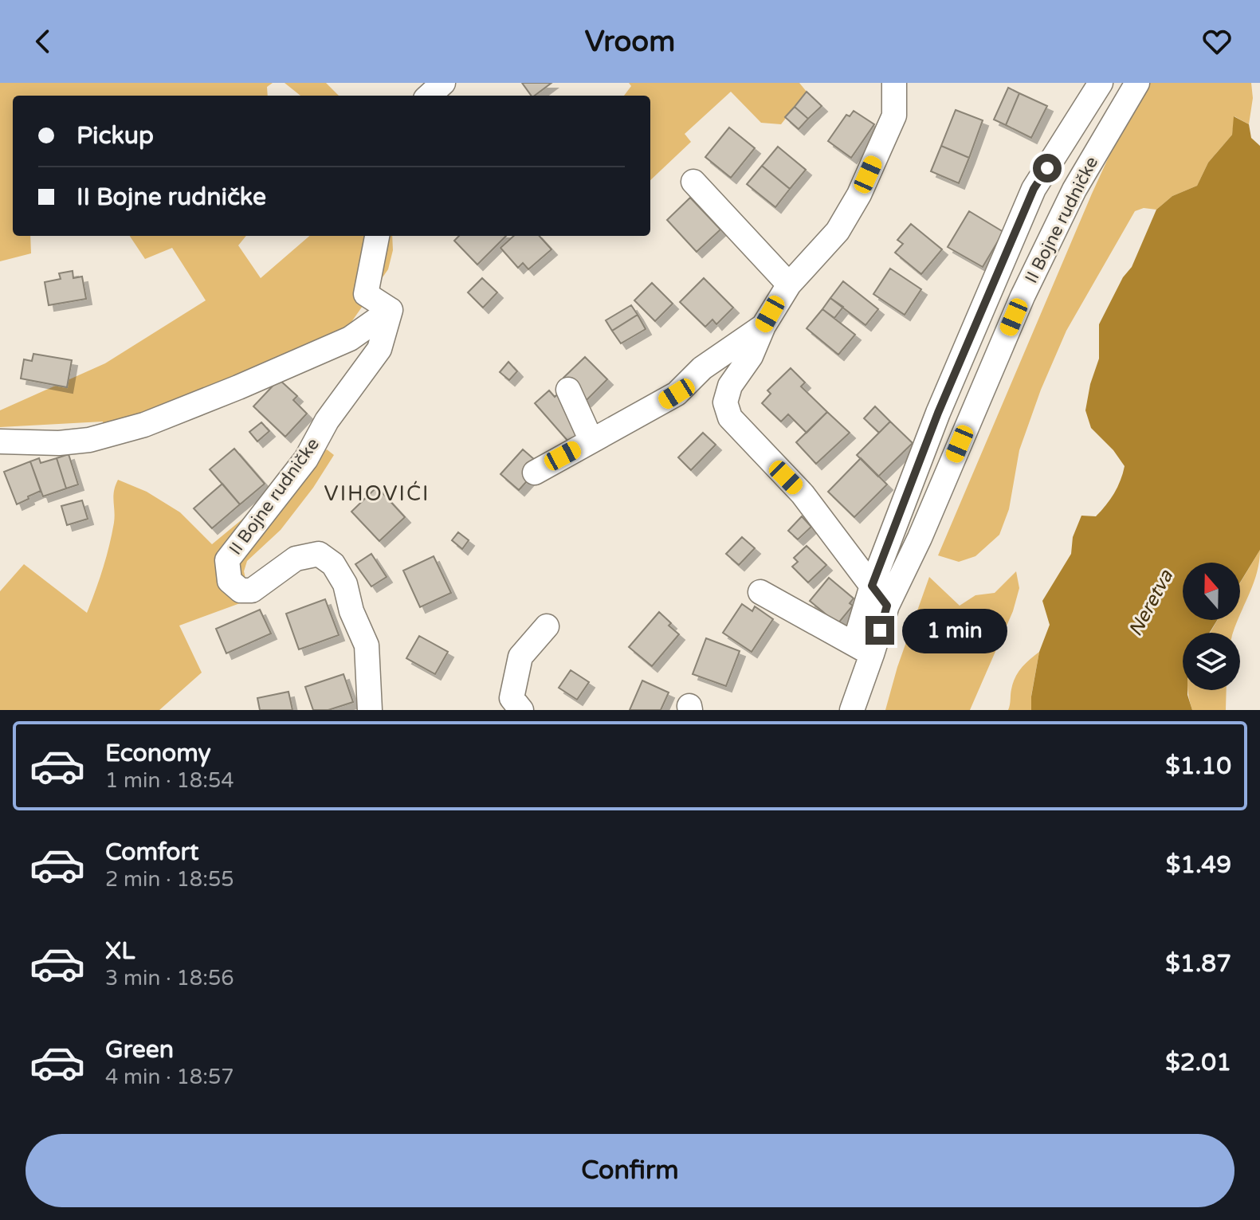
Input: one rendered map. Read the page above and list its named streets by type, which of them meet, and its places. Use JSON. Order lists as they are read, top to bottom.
{
  "streets": {
    "street": ["II Bojne rudničke"]
  },
  "districts": ["VIHOVIĆI"],
  "water": ["Neretva"],
  "north": "top",
  "page": {
    "header": "Vroom",
    "banner": ["Pickup", "II Bojne rudničke"],
    "bubble": "1 min",
    "list": [
      {
        "name": "Economy",
        "note": "1 min · 18:54",
        "value": "$1.10"
      },
      {
        "name": "Comfort",
        "note": "2 min · 18:55",
        "value": "$1.49"
      },
      {
        "name": "XL",
        "note": "3 min · 18:56",
        "value": "$1.87"
      },
      {
        "name": "Green",
        "note": "4 min · 18:57",
        "value": "$2.01"
      }
    ],
    "buttons": "Confirm"
  }
}
